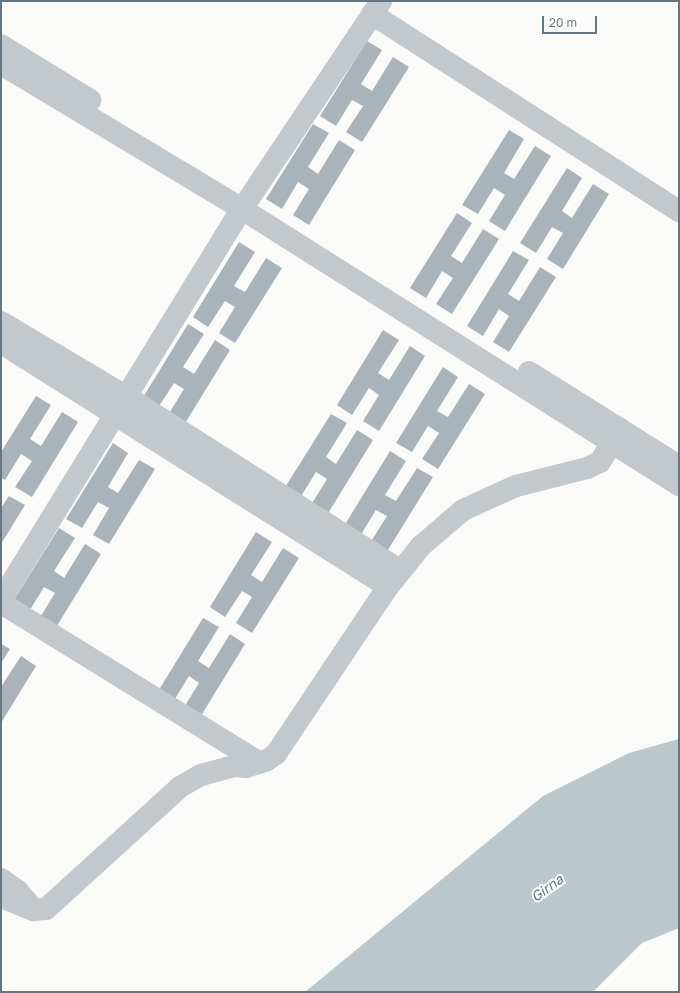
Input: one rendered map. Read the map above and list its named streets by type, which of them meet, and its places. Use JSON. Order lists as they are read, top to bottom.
{
  "water": ["Girna"],
  "scale_bar": "20 m"
}
